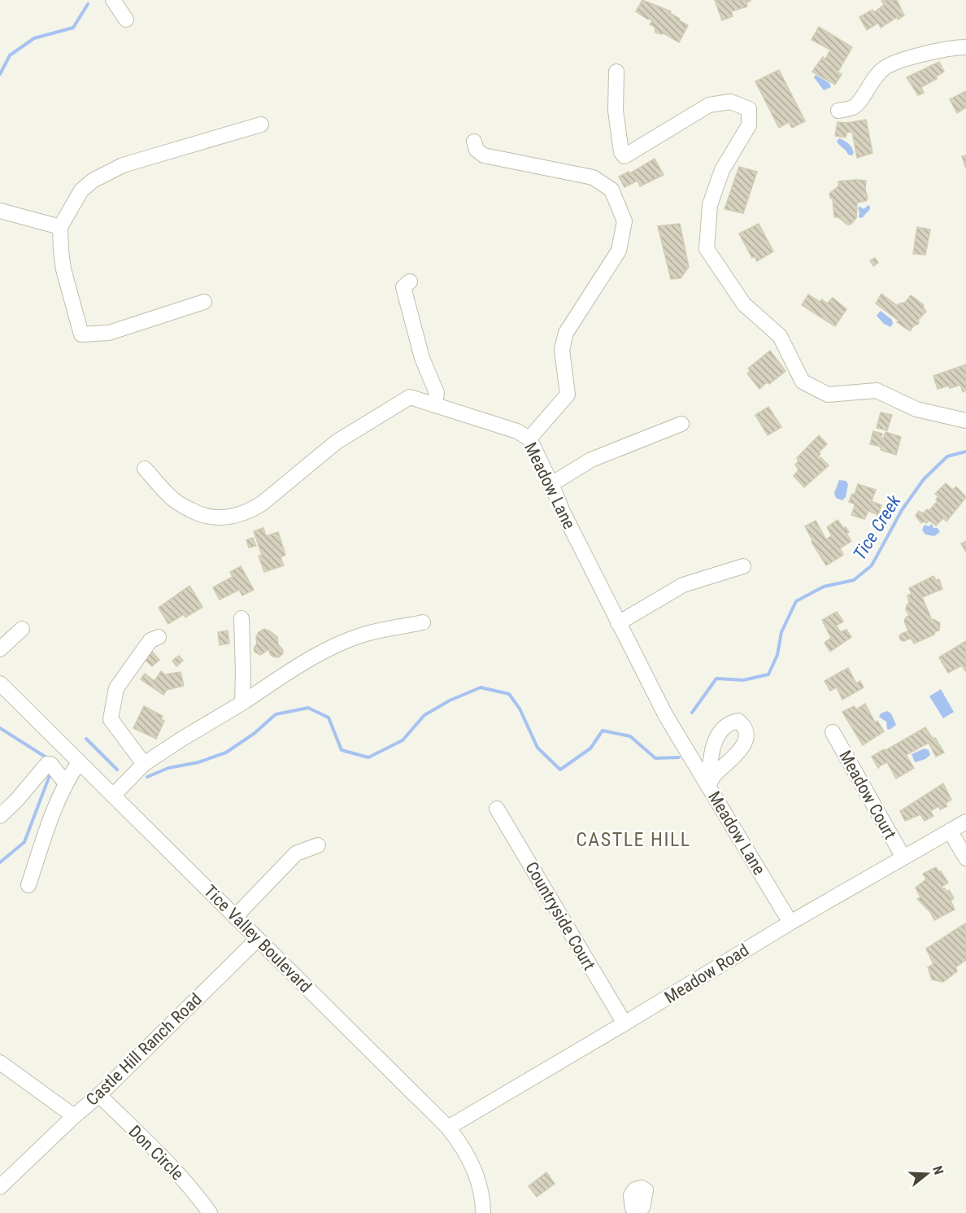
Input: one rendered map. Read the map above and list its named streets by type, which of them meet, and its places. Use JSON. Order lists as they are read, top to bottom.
{
  "streets": {
    "street": [
      "Meadow Lane",
      "Meadow Court",
      "Countryside Court",
      "Tice Valley Boulevard",
      "Meadow Road",
      "Castle Hill Ranch Road",
      "Don Circle"
    ]
  },
  "crossings": [
    ["Meadow Lane", "Meadow Road"],
    ["Meadow Court", "Meadow Road"],
    ["Countryside Court", "Meadow Road"],
    ["Tice Valley Boulevard", "Meadow Road"],
    ["Tice Valley Boulevard", "Castle Hill Ranch Road"],
    ["Castle Hill Ranch Road", "Don Circle"]
  ],
  "districts": ["CASTLE HILL"],
  "water": ["Tice Creek"],
  "north": "right"
}
